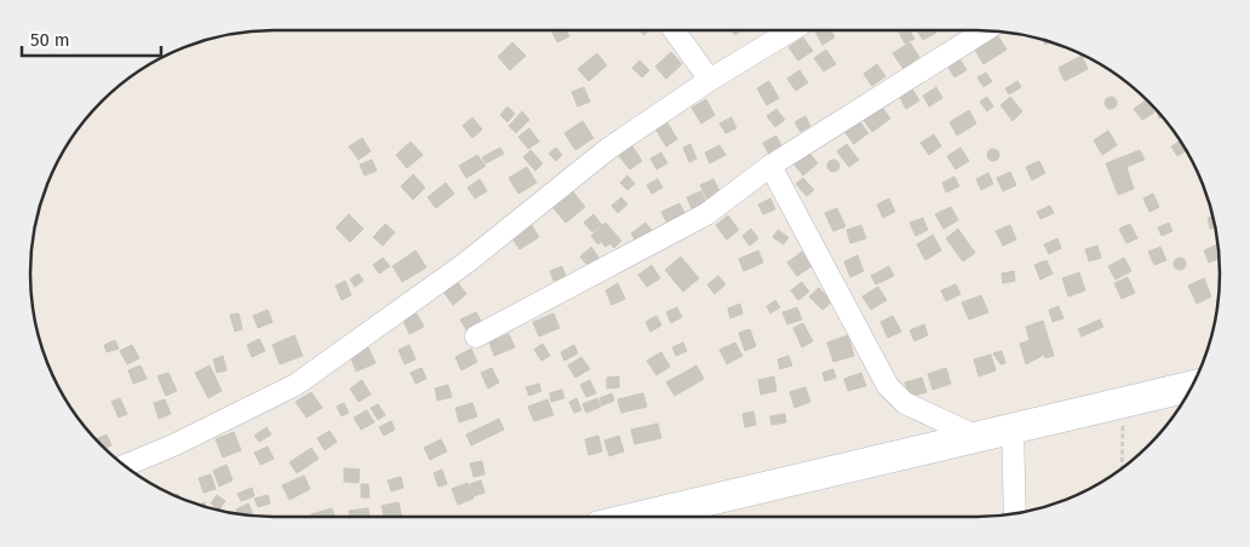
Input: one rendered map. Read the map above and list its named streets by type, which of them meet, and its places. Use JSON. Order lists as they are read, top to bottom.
{
  "scale_bar": "50 m"
}
